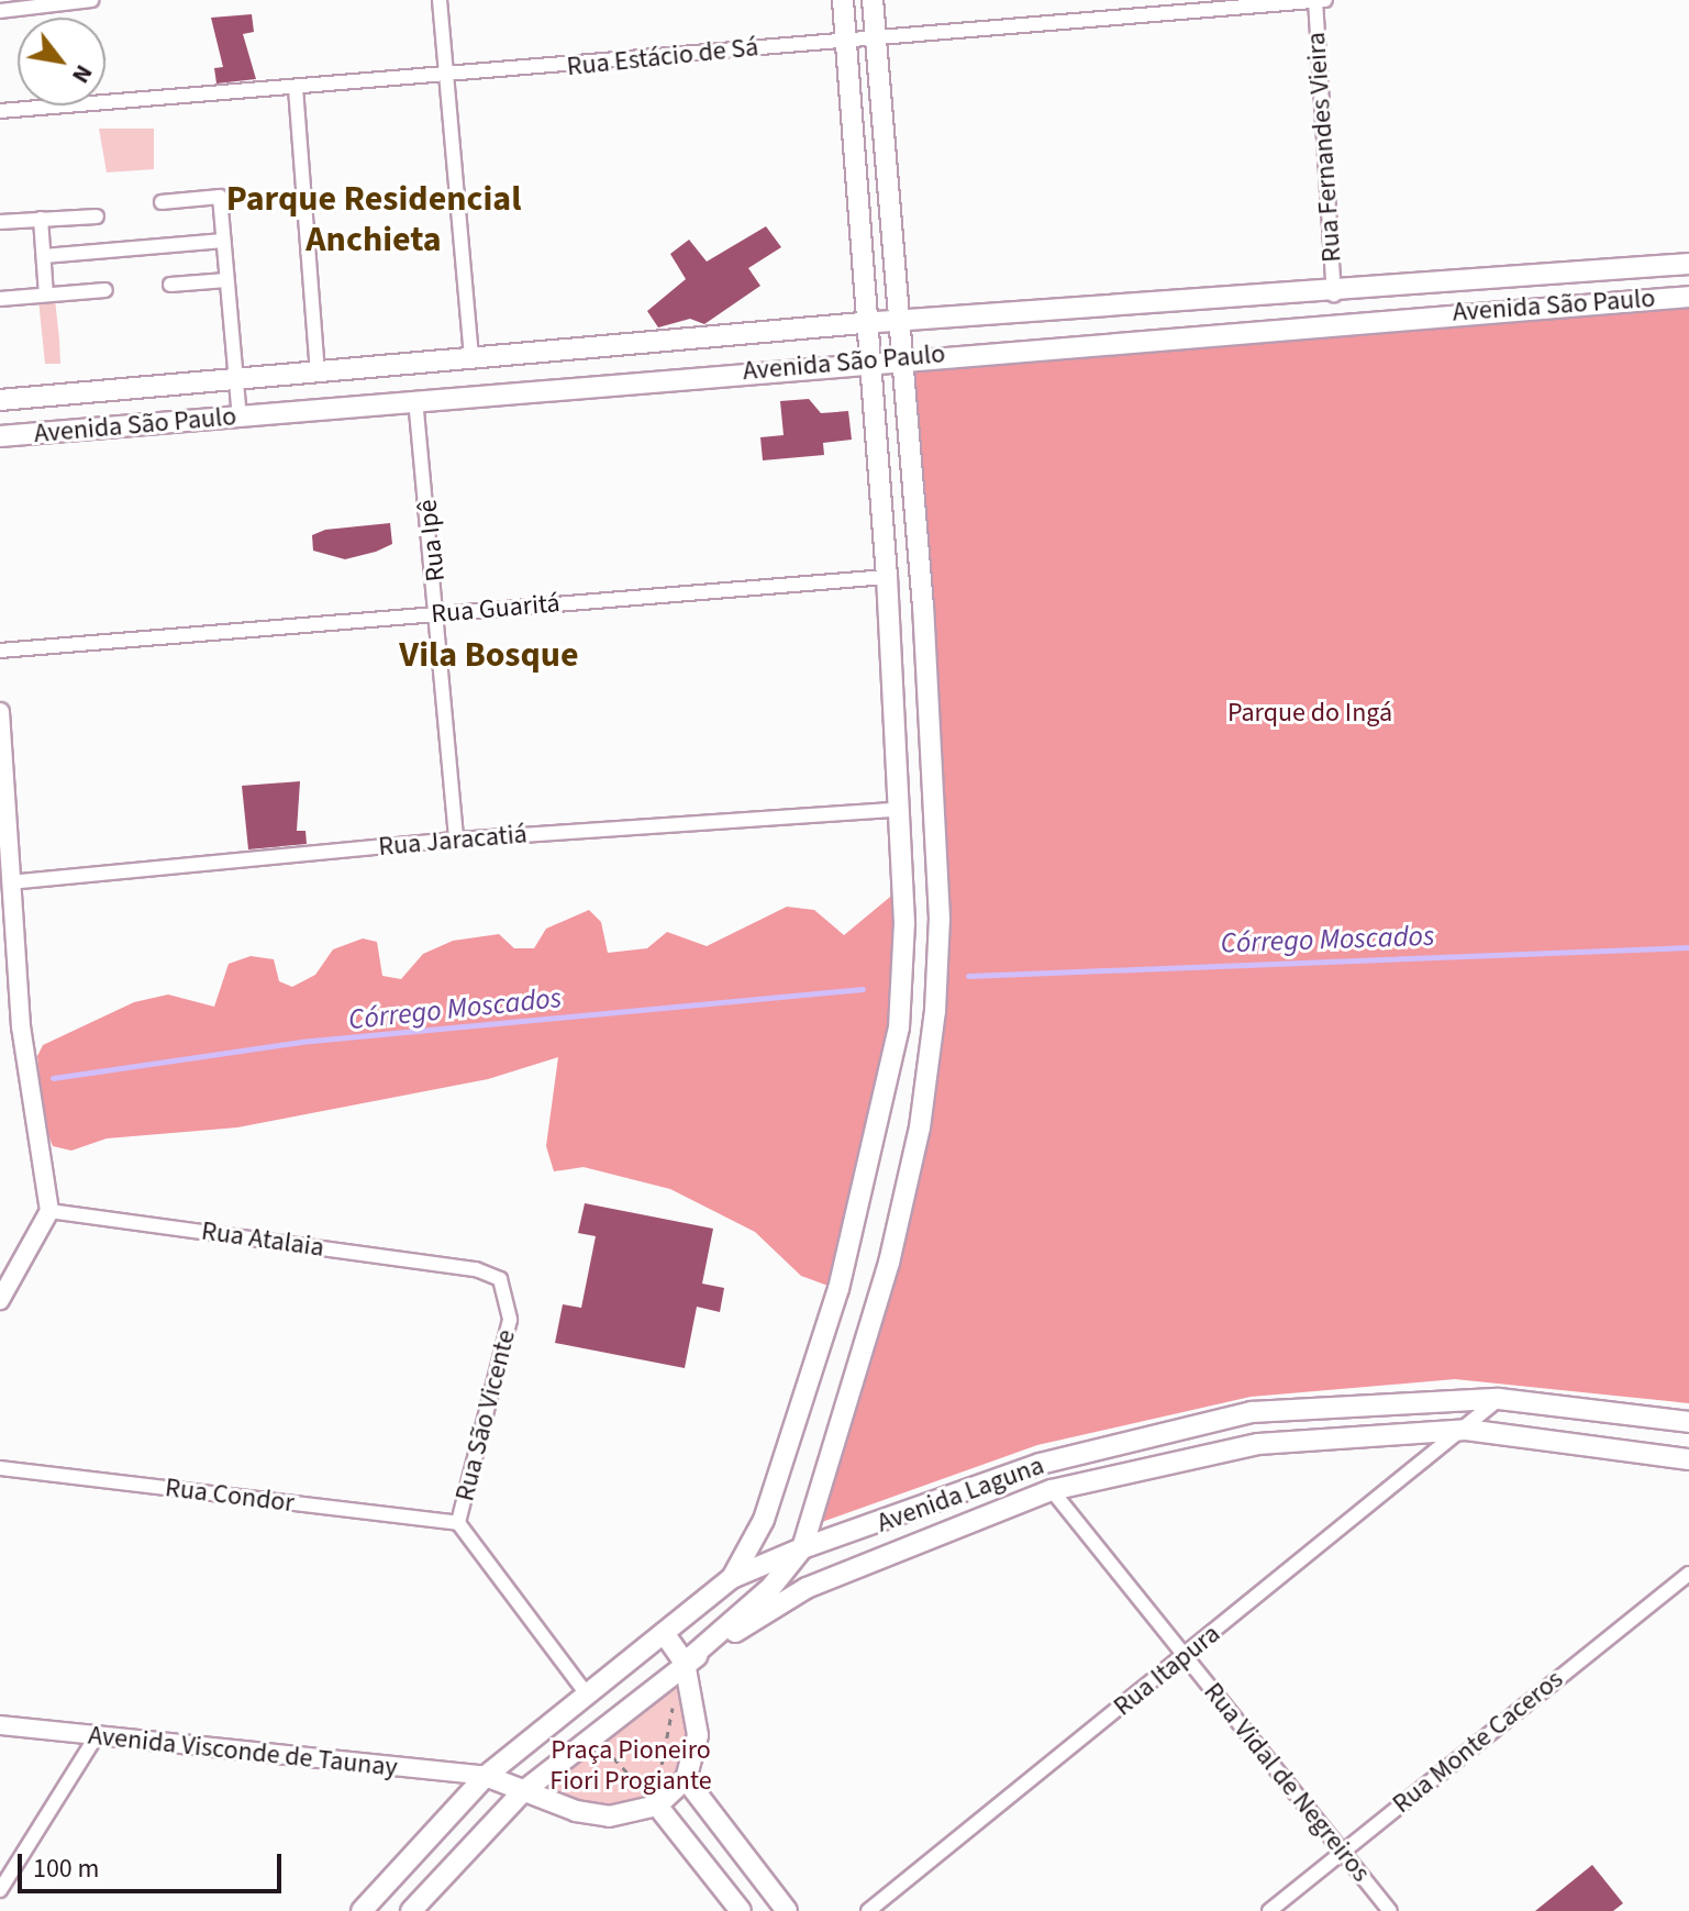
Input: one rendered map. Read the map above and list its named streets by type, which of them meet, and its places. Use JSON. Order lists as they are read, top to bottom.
{
  "streets": {
    "main road": ["Avenida São Paulo", "Avenida Laguna"],
    "street": [
      "Rua Estácio de Sá",
      "Rua Fernandes Vieira",
      "Rua Ipê",
      "Rua Guaritá",
      "Rua Jaracatiá",
      "Rua Atalaia",
      "Rua São Vicente",
      "Rua Condor",
      "Rua Itapura",
      "Rua Monte Caceros",
      "Avenida Visconde de Taunay",
      "Rua Vidal de Negreiros"
    ]
  },
  "crossings": [
    ["Rua Estácio de Sá", "Rua Fernandes Vieira"],
    ["Rua Fernandes Vieira", "Avenida São Paulo"],
    ["Avenida São Paulo", "Rua Ipê"],
    ["Rua Ipê", "Rua Guaritá"],
    ["Rua Ipê", "Rua Jaracatiá"],
    ["Rua Atalaia", "Rua São Vicente"],
    ["Rua São Vicente", "Avenida Laguna"],
    ["Rua São Vicente", "Rua Condor"],
    ["Avenida Laguna", "Rua Itapura"],
    ["Avenida Laguna", "Avenida Visconde de Taunay"],
    ["Avenida Laguna", "Rua Vidal de Negreiros"],
    ["Rua Itapura", "Rua Vidal de Negreiros"],
    ["Rua Monte Caceros", "Rua Vidal de Negreiros"]
  ],
  "districts": ["Parque Residencial Anchieta", "Vila Bosque"],
  "water": ["Córrego Moscados"],
  "parks": ["Parque do Ingá", "Praça Pioneiro Fiori Progiante"],
  "scale_bar": "100 m",
  "north": "bottom right"
}
